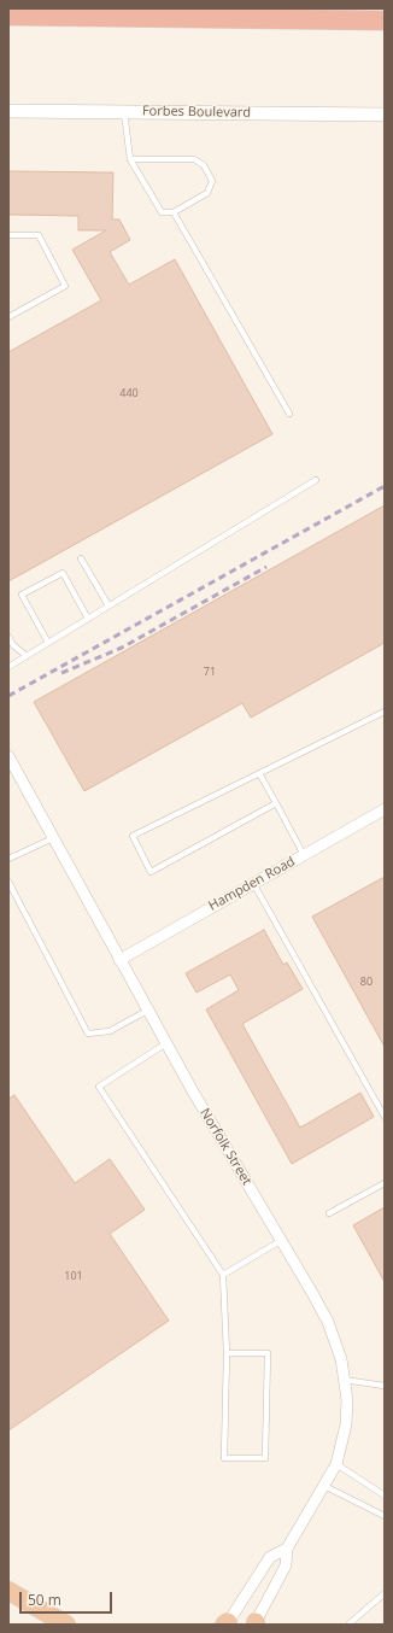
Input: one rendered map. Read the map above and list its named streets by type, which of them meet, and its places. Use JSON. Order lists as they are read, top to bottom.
{
  "streets": {
    "street": ["Forbes Boulevard", "Hampden Road", "Norfolk Street"]
  },
  "crossings": [
    ["Hampden Road", "Norfolk Street"]
  ],
  "house_numbers": [
    "440",
    "71",
    "80",
    "101"
  ],
  "scale_bar": "50 m"
}
